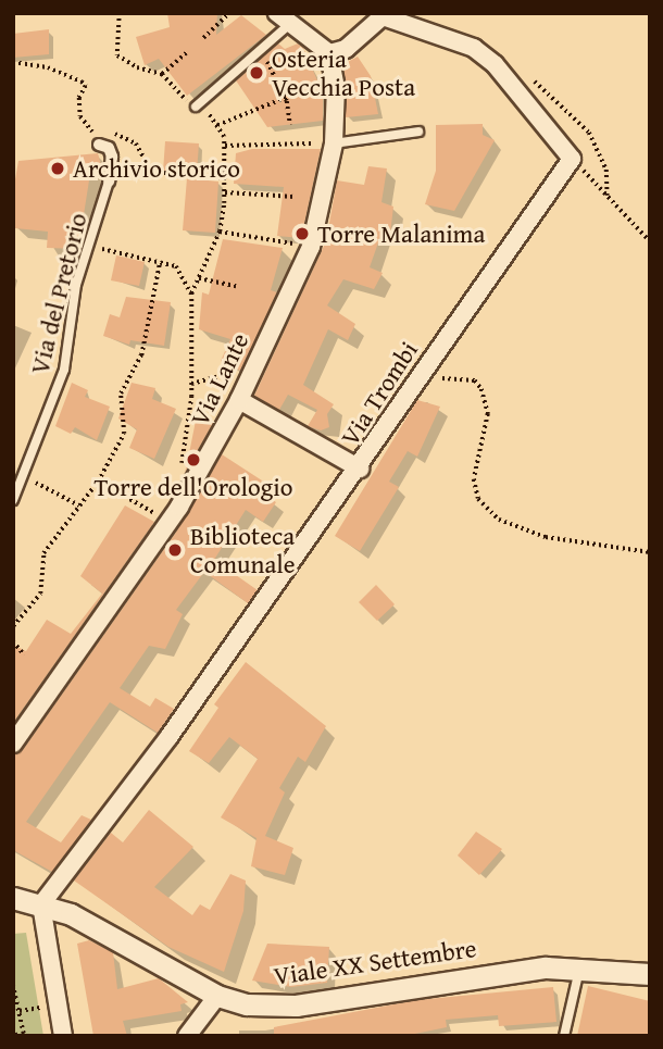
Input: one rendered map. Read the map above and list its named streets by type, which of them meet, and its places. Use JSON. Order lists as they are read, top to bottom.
{
  "streets": {
    "street": ["Via Lante", "Via Trombi", "Viale XX Settembre"],
    "lane": ["Via del Pretorio"]
  },
  "crossings": [
    ["Via Trombi", "Viale XX Settembre"]
  ],
  "places": [
    "Osteria Vecchia Posta",
    "Archivio storico",
    "Torre Malanima",
    "Torre dell'Orologio",
    "Biblioteca Comunale"
  ]
}
